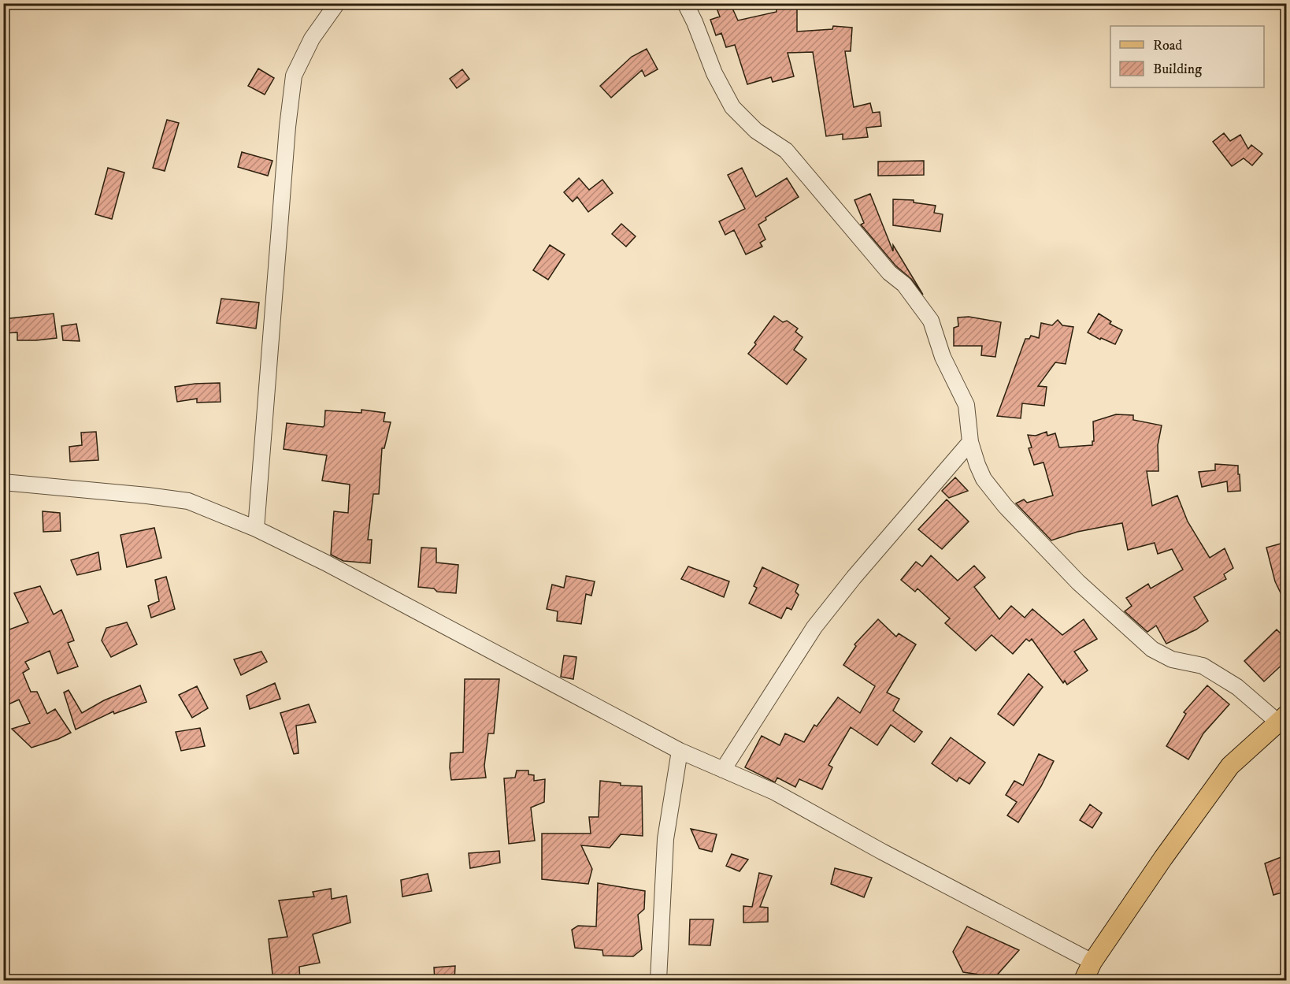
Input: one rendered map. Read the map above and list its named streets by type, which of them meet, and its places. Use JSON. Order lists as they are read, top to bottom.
{
  "legend": ["Road", "Building"]
}
